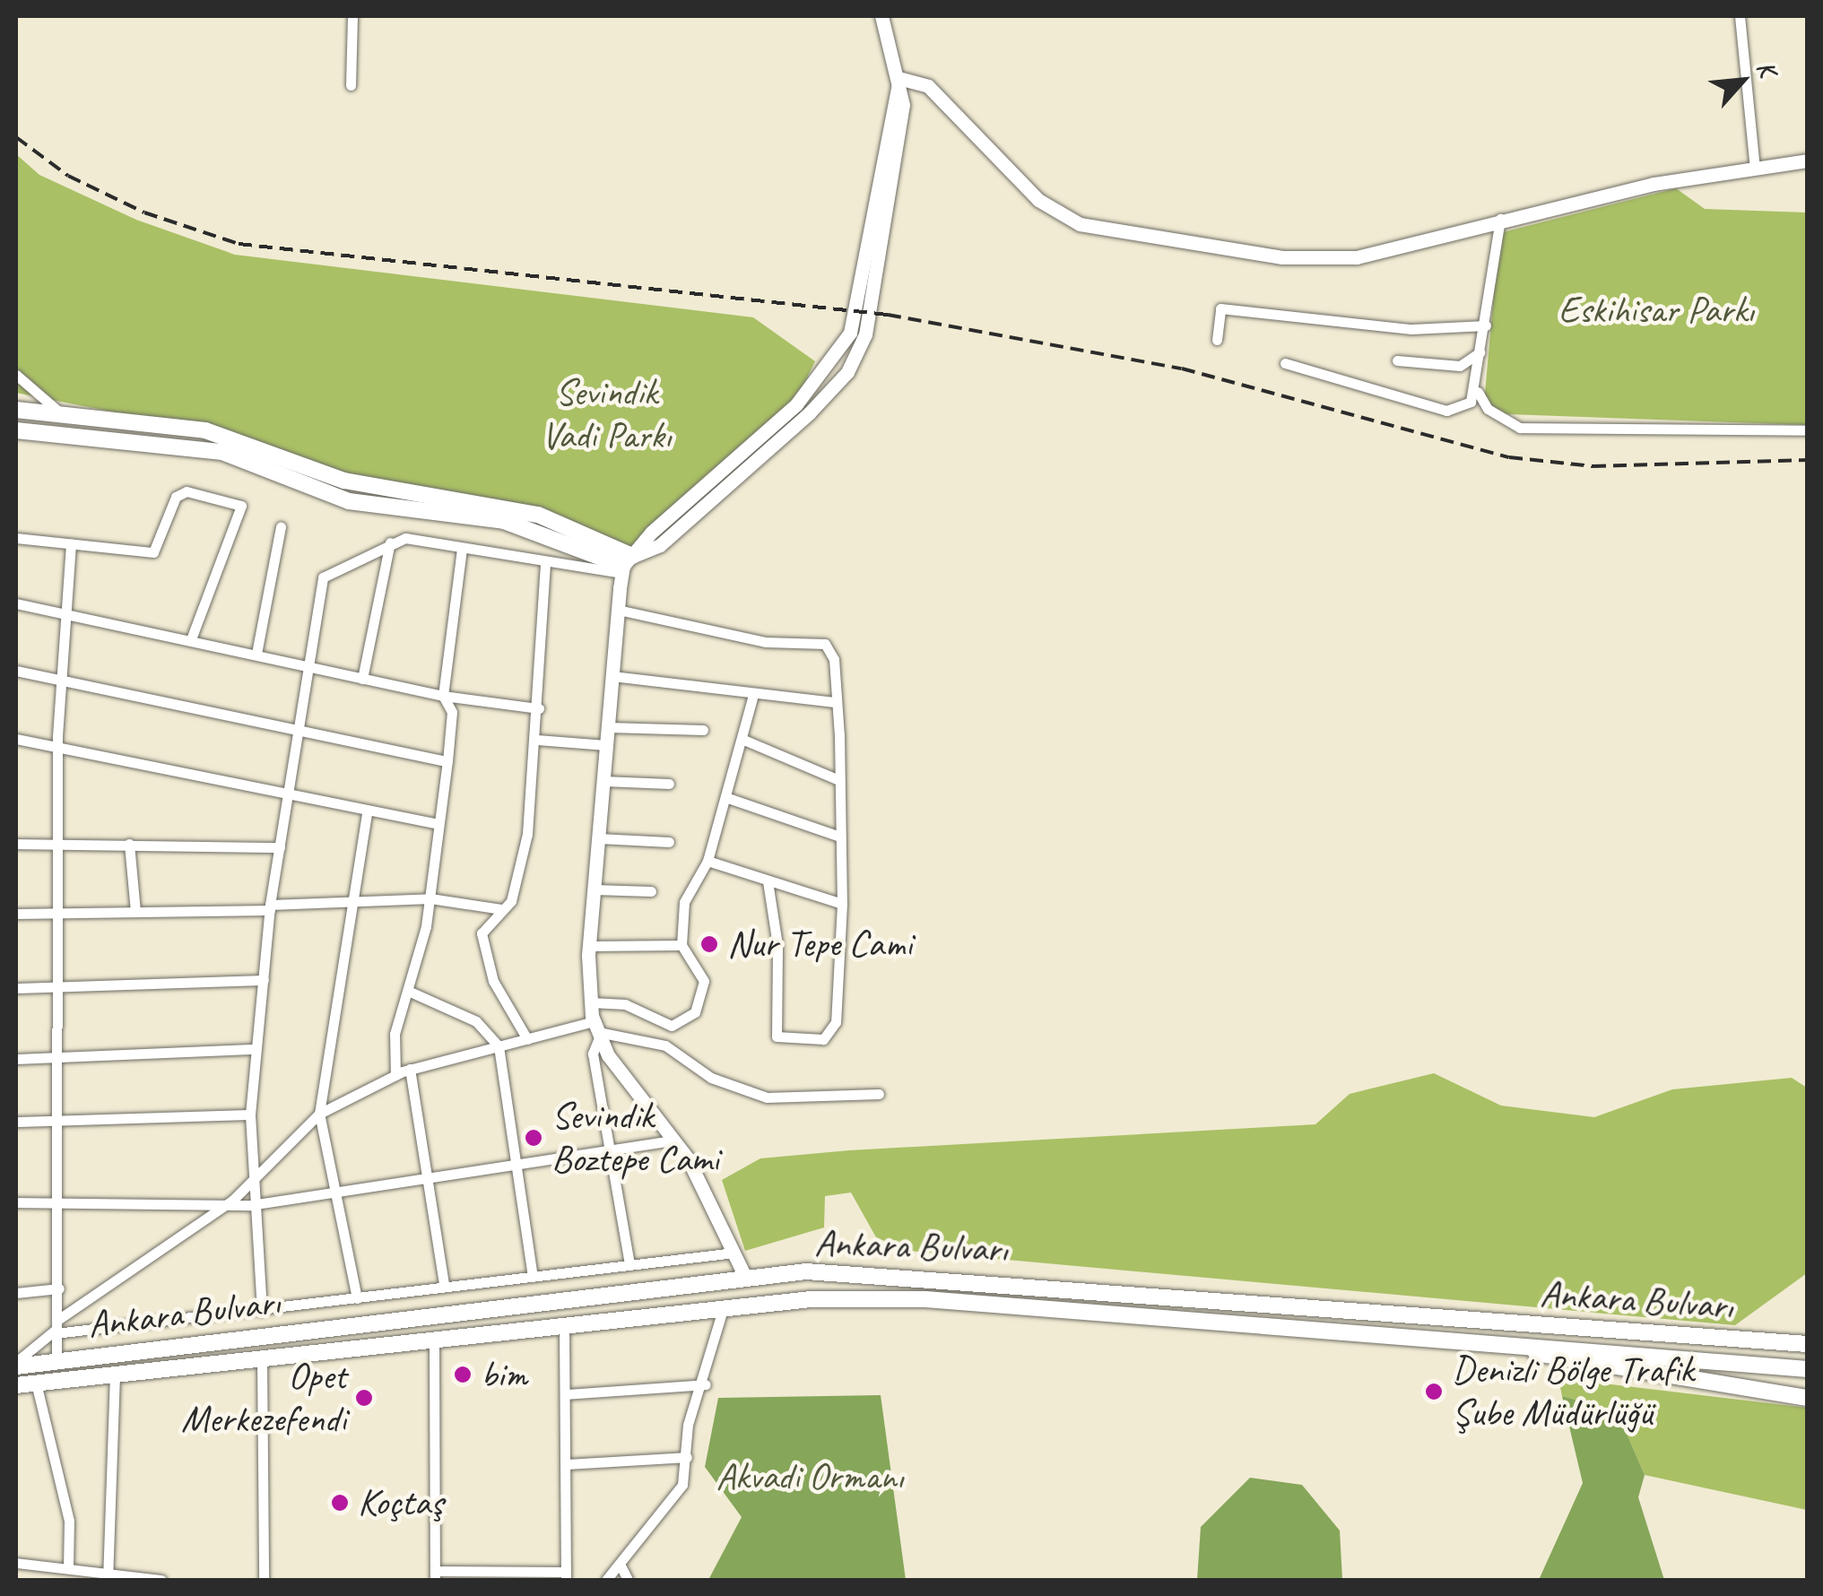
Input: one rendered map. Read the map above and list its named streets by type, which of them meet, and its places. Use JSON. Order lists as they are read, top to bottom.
{
  "streets": {
    "main road": ["Ankara Bulvarı"]
  },
  "parks": ["Eskihisar Parkı", "Sevindik Vadi Parkı", "Akvadi Ormanı"],
  "places": [
    "Nur Tepe Cami",
    "Sevindik Boztepe Cami",
    "bim",
    "Denizli Bölge Trafik Şube Müdürlüğü",
    "Opet Merkezefendi",
    "Koçtaş"
  ],
  "north": "top right"
}
